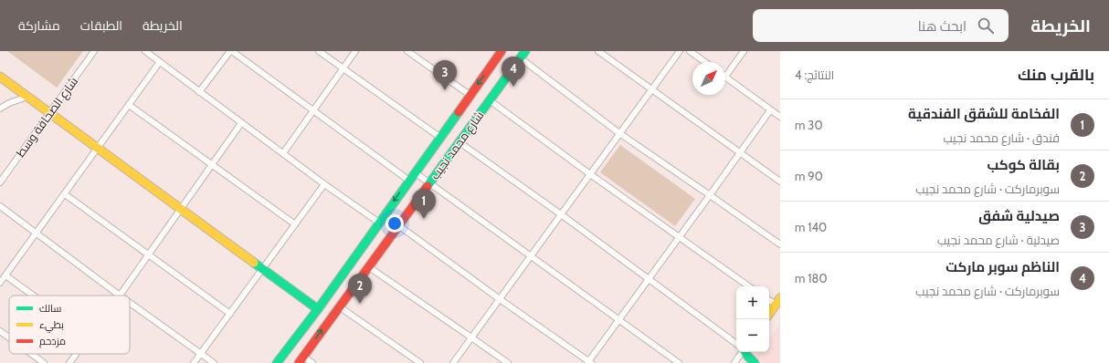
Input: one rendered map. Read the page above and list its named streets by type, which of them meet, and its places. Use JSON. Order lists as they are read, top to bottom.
{
  "streets": {
    "main road": ["شارع محمد نجيب"],
    "street": ["شارع الصحافة وسط"]
  },
  "legend": ["سالك", "بطيء", "مزدحم"],
  "north": "top right",
  "page": {
    "header": "الخريطة",
    "search": "ابحث هنا",
    "nav": ["الخريطة", "الطبقات", "مشاركة"],
    "heading": ["بالقرب منك", "النتائج: 4"],
    "pins": [
      "4",
      "3",
      "1",
      "2"
    ],
    "list": [
      {
        "mark": "1",
        "name": "الفخامة للشقق الفندقية",
        "note": "فندق · شارع محمد نجيب",
        "value": "30 m"
      },
      {
        "mark": "2",
        "name": "بقالة كوكب",
        "note": "سوبرماركت · شارع محمد نجيب",
        "value": "90 m"
      },
      {
        "mark": "3",
        "name": "صيدلية شفق",
        "note": "صيدلية · شارع محمد نجيب",
        "value": "140 m"
      },
      {
        "mark": "4",
        "name": "الناظم سوبر ماركت",
        "note": "سوبرماركت · شارع محمد نجيب",
        "value": "180 m"
      }
    ],
    "map_buttons": ["+", "−"]
  }
}
